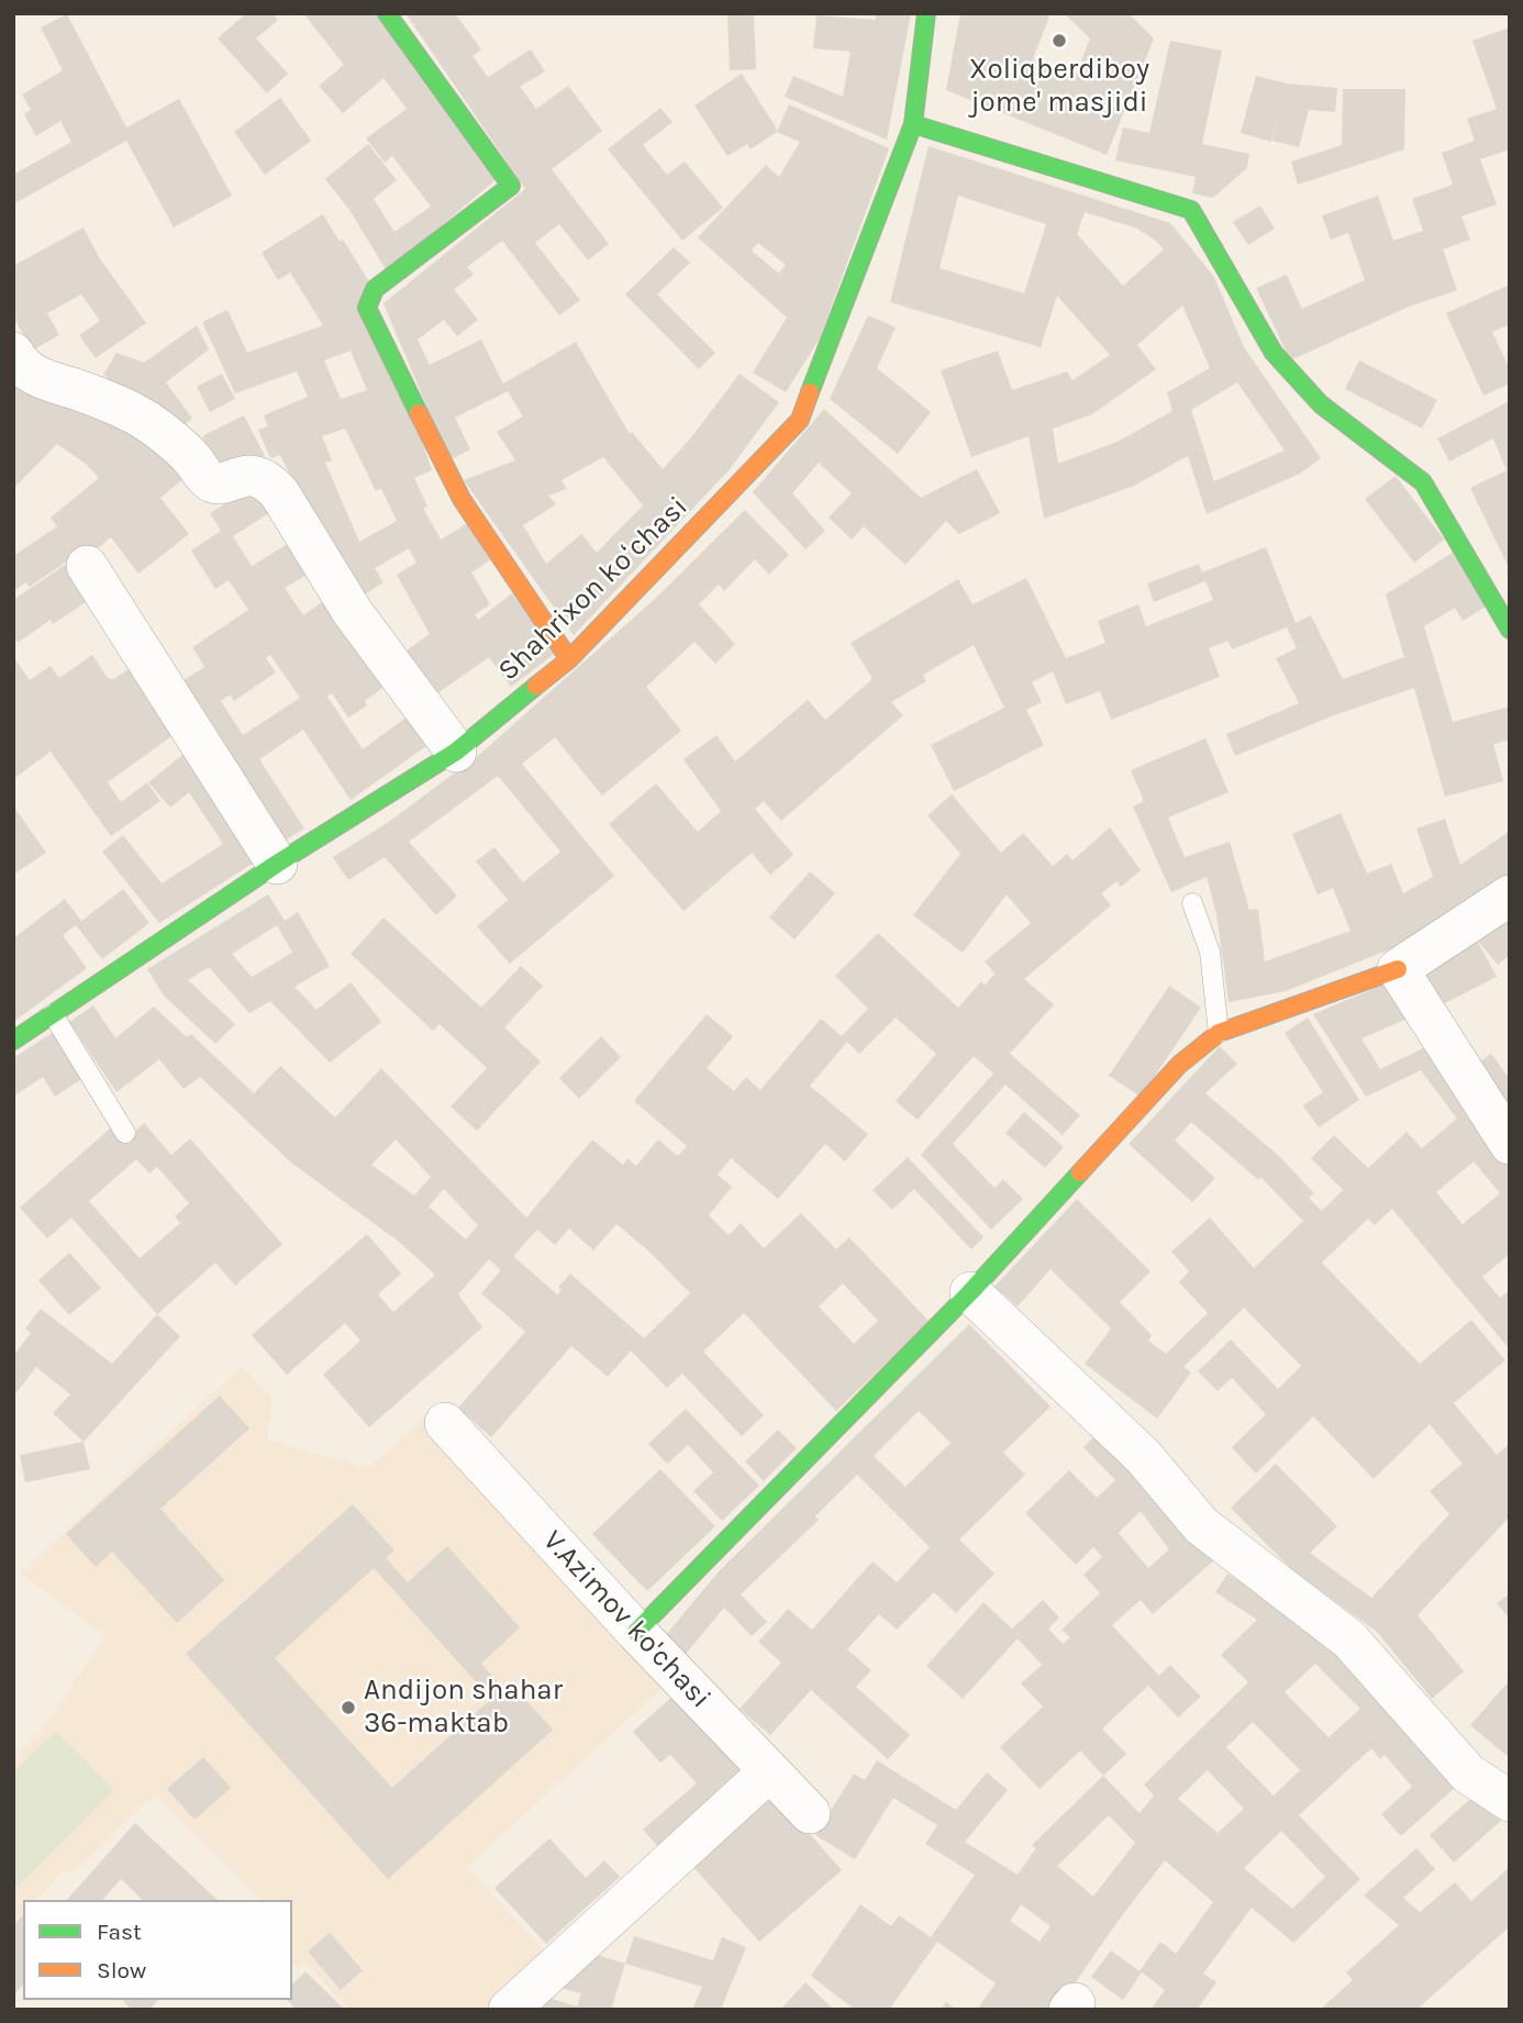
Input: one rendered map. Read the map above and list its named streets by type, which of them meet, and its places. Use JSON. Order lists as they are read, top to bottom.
{
  "streets": {
    "street": ["Shahrixon koʻchasi", "V.Azimov ko'chasi"]
  },
  "places": ["Xoliqberdiboy jome' masjidi", "Andijon shahar 36-maktab"],
  "legend": ["Fast", "Slow"]
}
